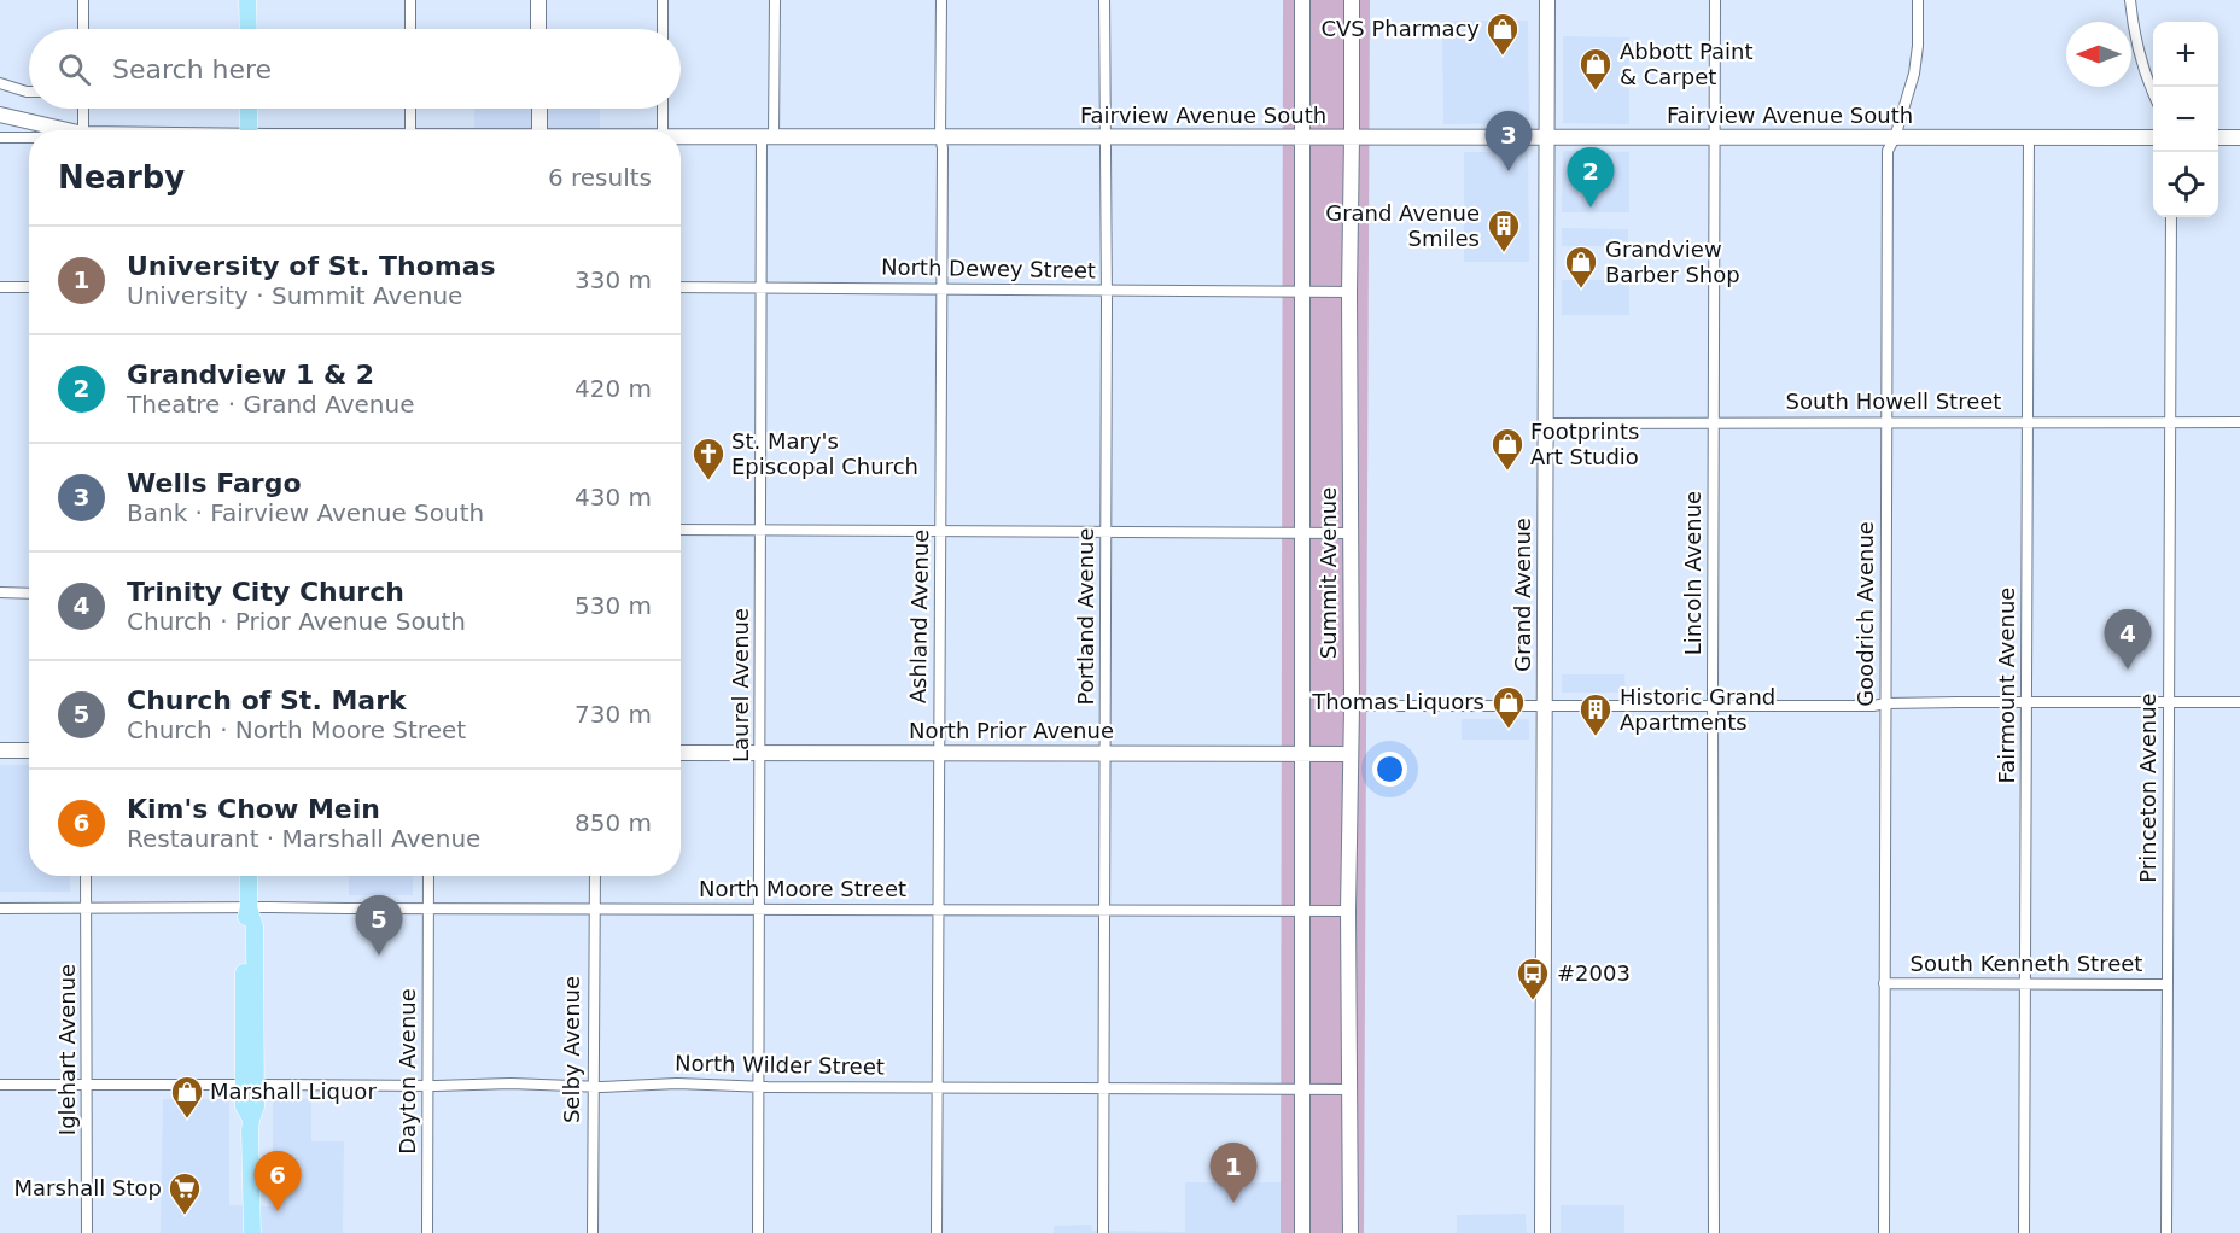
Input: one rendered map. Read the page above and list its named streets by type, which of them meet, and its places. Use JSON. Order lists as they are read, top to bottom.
{
  "streets": {
    "street": [
      "Fairview Avenue South",
      "North Dewey Street",
      "South Howell Street",
      "Summit Avenue",
      "Lincoln Avenue",
      "Grand Avenue",
      "Goodrich Avenue",
      "Ashland Avenue",
      "Portland Avenue",
      "Laurel Avenue",
      "Fairmount Avenue",
      "North Prior Avenue",
      "Princeton Avenue",
      "North Moore Street",
      "South Kenneth Street",
      "Iglehart Avenue",
      "Selby Avenue",
      "North Wilder Street",
      "Dayton Avenue"
    ]
  },
  "crossings": [
    ["Fairview Avenue South", "Summit Avenue"],
    ["Fairview Avenue South", "Lincoln Avenue"],
    ["Fairview Avenue South", "Grand Avenue"],
    ["Fairview Avenue South", "Goodrich Avenue"],
    ["Fairview Avenue South", "Ashland Avenue"],
    ["Fairview Avenue South", "Portland Avenue"],
    ["Fairview Avenue South", "Laurel Avenue"],
    ["Fairview Avenue South", "Fairmount Avenue"],
    ["North Dewey Street", "Summit Avenue"],
    ["North Dewey Street", "Ashland Avenue"],
    ["North Dewey Street", "Portland Avenue"],
    ["North Dewey Street", "Laurel Avenue"],
    ["South Howell Street", "Lincoln Avenue"],
    ["South Howell Street", "Grand Avenue"],
    ["South Howell Street", "Goodrich Avenue"],
    ["South Howell Street", "Fairmount Avenue"],
    ["South Howell Street", "Princeton Avenue"],
    ["Summit Avenue", "North Prior Avenue"],
    ["Summit Avenue", "North Moore Street"],
    ["Summit Avenue", "North Wilder Street"],
    ["Goodrich Avenue", "South Kenneth Street"],
    ["Ashland Avenue", "North Prior Avenue"],
    ["Ashland Avenue", "North Moore Street"],
    ["Ashland Avenue", "North Wilder Street"],
    ["Portland Avenue", "North Prior Avenue"],
    ["Portland Avenue", "North Moore Street"],
    ["Portland Avenue", "North Wilder Street"],
    ["Laurel Avenue", "North Prior Avenue"],
    ["Laurel Avenue", "North Moore Street"],
    ["Laurel Avenue", "North Wilder Street"],
    ["Fairmount Avenue", "South Kenneth Street"],
    ["Princeton Avenue", "South Kenneth Street"],
    ["North Moore Street", "Iglehart Avenue"],
    ["North Moore Street", "Selby Avenue"],
    ["North Moore Street", "Dayton Avenue"],
    ["Iglehart Avenue", "North Wilder Street"],
    ["Selby Avenue", "North Wilder Street"],
    ["North Wilder Street", "Dayton Avenue"]
  ],
  "places": {
    "shop": [
      "CVS Pharmacy",
      "Abbott Paint & Carpet",
      "Grandview Barber Shop",
      "Footprints Art Studio",
      "Thomas Liquors",
      "Marshall Liquor"
    ],
    "building": ["Grand Avenue Smiles", "Historic Grand Apartments"],
    "church": ["St. Mary's Episcopal Church"],
    "bus stop": ["#2003"],
    "supermarket": ["Marshall Stop"]
  },
  "north": "left",
  "page": {
    "map_buttons": ["+", "−"],
    "search": "Search here",
    "pins": [
      "3",
      "2",
      "4",
      "5",
      "1",
      "6"
    ],
    "heading": ["Nearby", "6 results"],
    "list": [
      {
        "mark": "1",
        "name": "University of St. Thomas",
        "note": "University · Summit Avenue",
        "value": "330 m"
      },
      {
        "mark": "2",
        "name": "Grandview 1 & 2",
        "note": "Theatre · Grand Avenue",
        "value": "420 m"
      },
      {
        "mark": "3",
        "name": "Wells Fargo",
        "note": "Bank · Fairview Avenue South",
        "value": "430 m"
      },
      {
        "mark": "4",
        "name": "Trinity City Church",
        "note": "Church · Prior Avenue South",
        "value": "530 m"
      },
      {
        "mark": "5",
        "name": "Church of St. Mark",
        "note": "Church · North Moore Street",
        "value": "730 m"
      },
      {
        "mark": "6",
        "name": "Kim's Chow Mein",
        "note": "Restaurant · Marshall Avenue",
        "value": "850 m"
      }
    ]
  }
}
